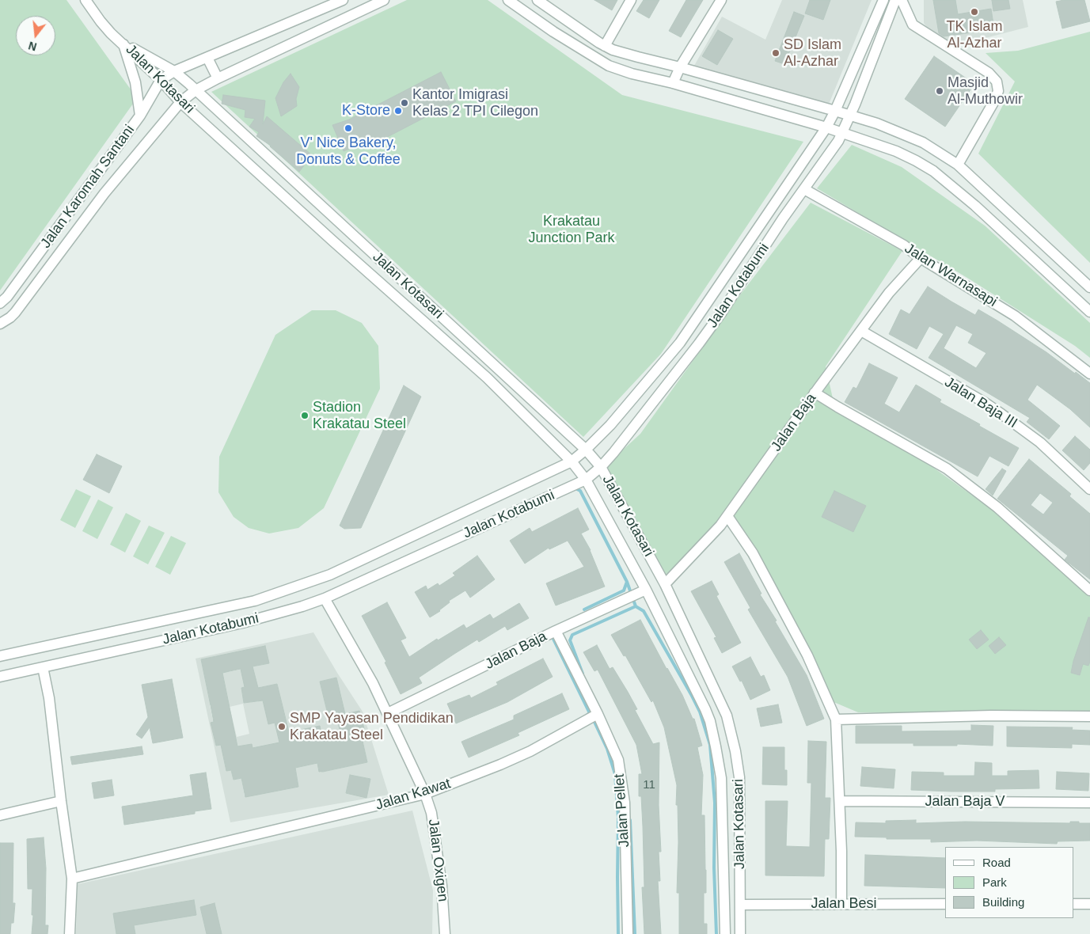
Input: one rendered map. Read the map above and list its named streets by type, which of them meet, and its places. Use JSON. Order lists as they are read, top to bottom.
{
  "streets": {
    "street": [
      "Jalan Kotasari",
      "Jalan Karomah Santani",
      "Jalan Warnasapi",
      "Jalan Kotabumi",
      "Jalan Baja III",
      "Jalan Baja",
      "Jalan Kawat",
      "Jalan Baja V",
      "Jalan Pellet",
      "Jalan Oxigen",
      "Jalan Besi"
    ]
  },
  "crossings": [
    ["Jalan Kotasari", "Jalan Karomah Santani"],
    ["Jalan Kotasari", "Jalan Kotabumi"],
    ["Jalan Kotasari", "Jalan Baja"],
    ["Jalan Kotasari", "Jalan Besi"],
    ["Jalan Warnasapi", "Jalan Kotabumi"],
    ["Jalan Warnasapi", "Jalan Baja"],
    ["Jalan Kotabumi", "Jalan Oxigen"],
    ["Jalan Baja III", "Jalan Baja"],
    ["Jalan Baja", "Jalan Pellet"],
    ["Jalan Baja", "Jalan Oxigen"],
    ["Jalan Kawat", "Jalan Pellet"],
    ["Jalan Kawat", "Jalan Oxigen"]
  ],
  "parks": ["Krakatau Junction Park"],
  "places": [
    "TK Islam Al-Azhar",
    "SD Islam Al-Azhar",
    "Masjid Al-Muthowir",
    "Kantor Imigrasi Kelas 2 TPI Cilegon",
    "K-Store",
    "V' Nice Bakery, Donuts & Coffee",
    "Stadion Krakatau Steel",
    "SMP Yayasan Pendidikan Krakatau Steel"
  ],
  "house_numbers": ["11"],
  "legend": ["Road", "Park", "Building"],
  "north": "bottom"
}
